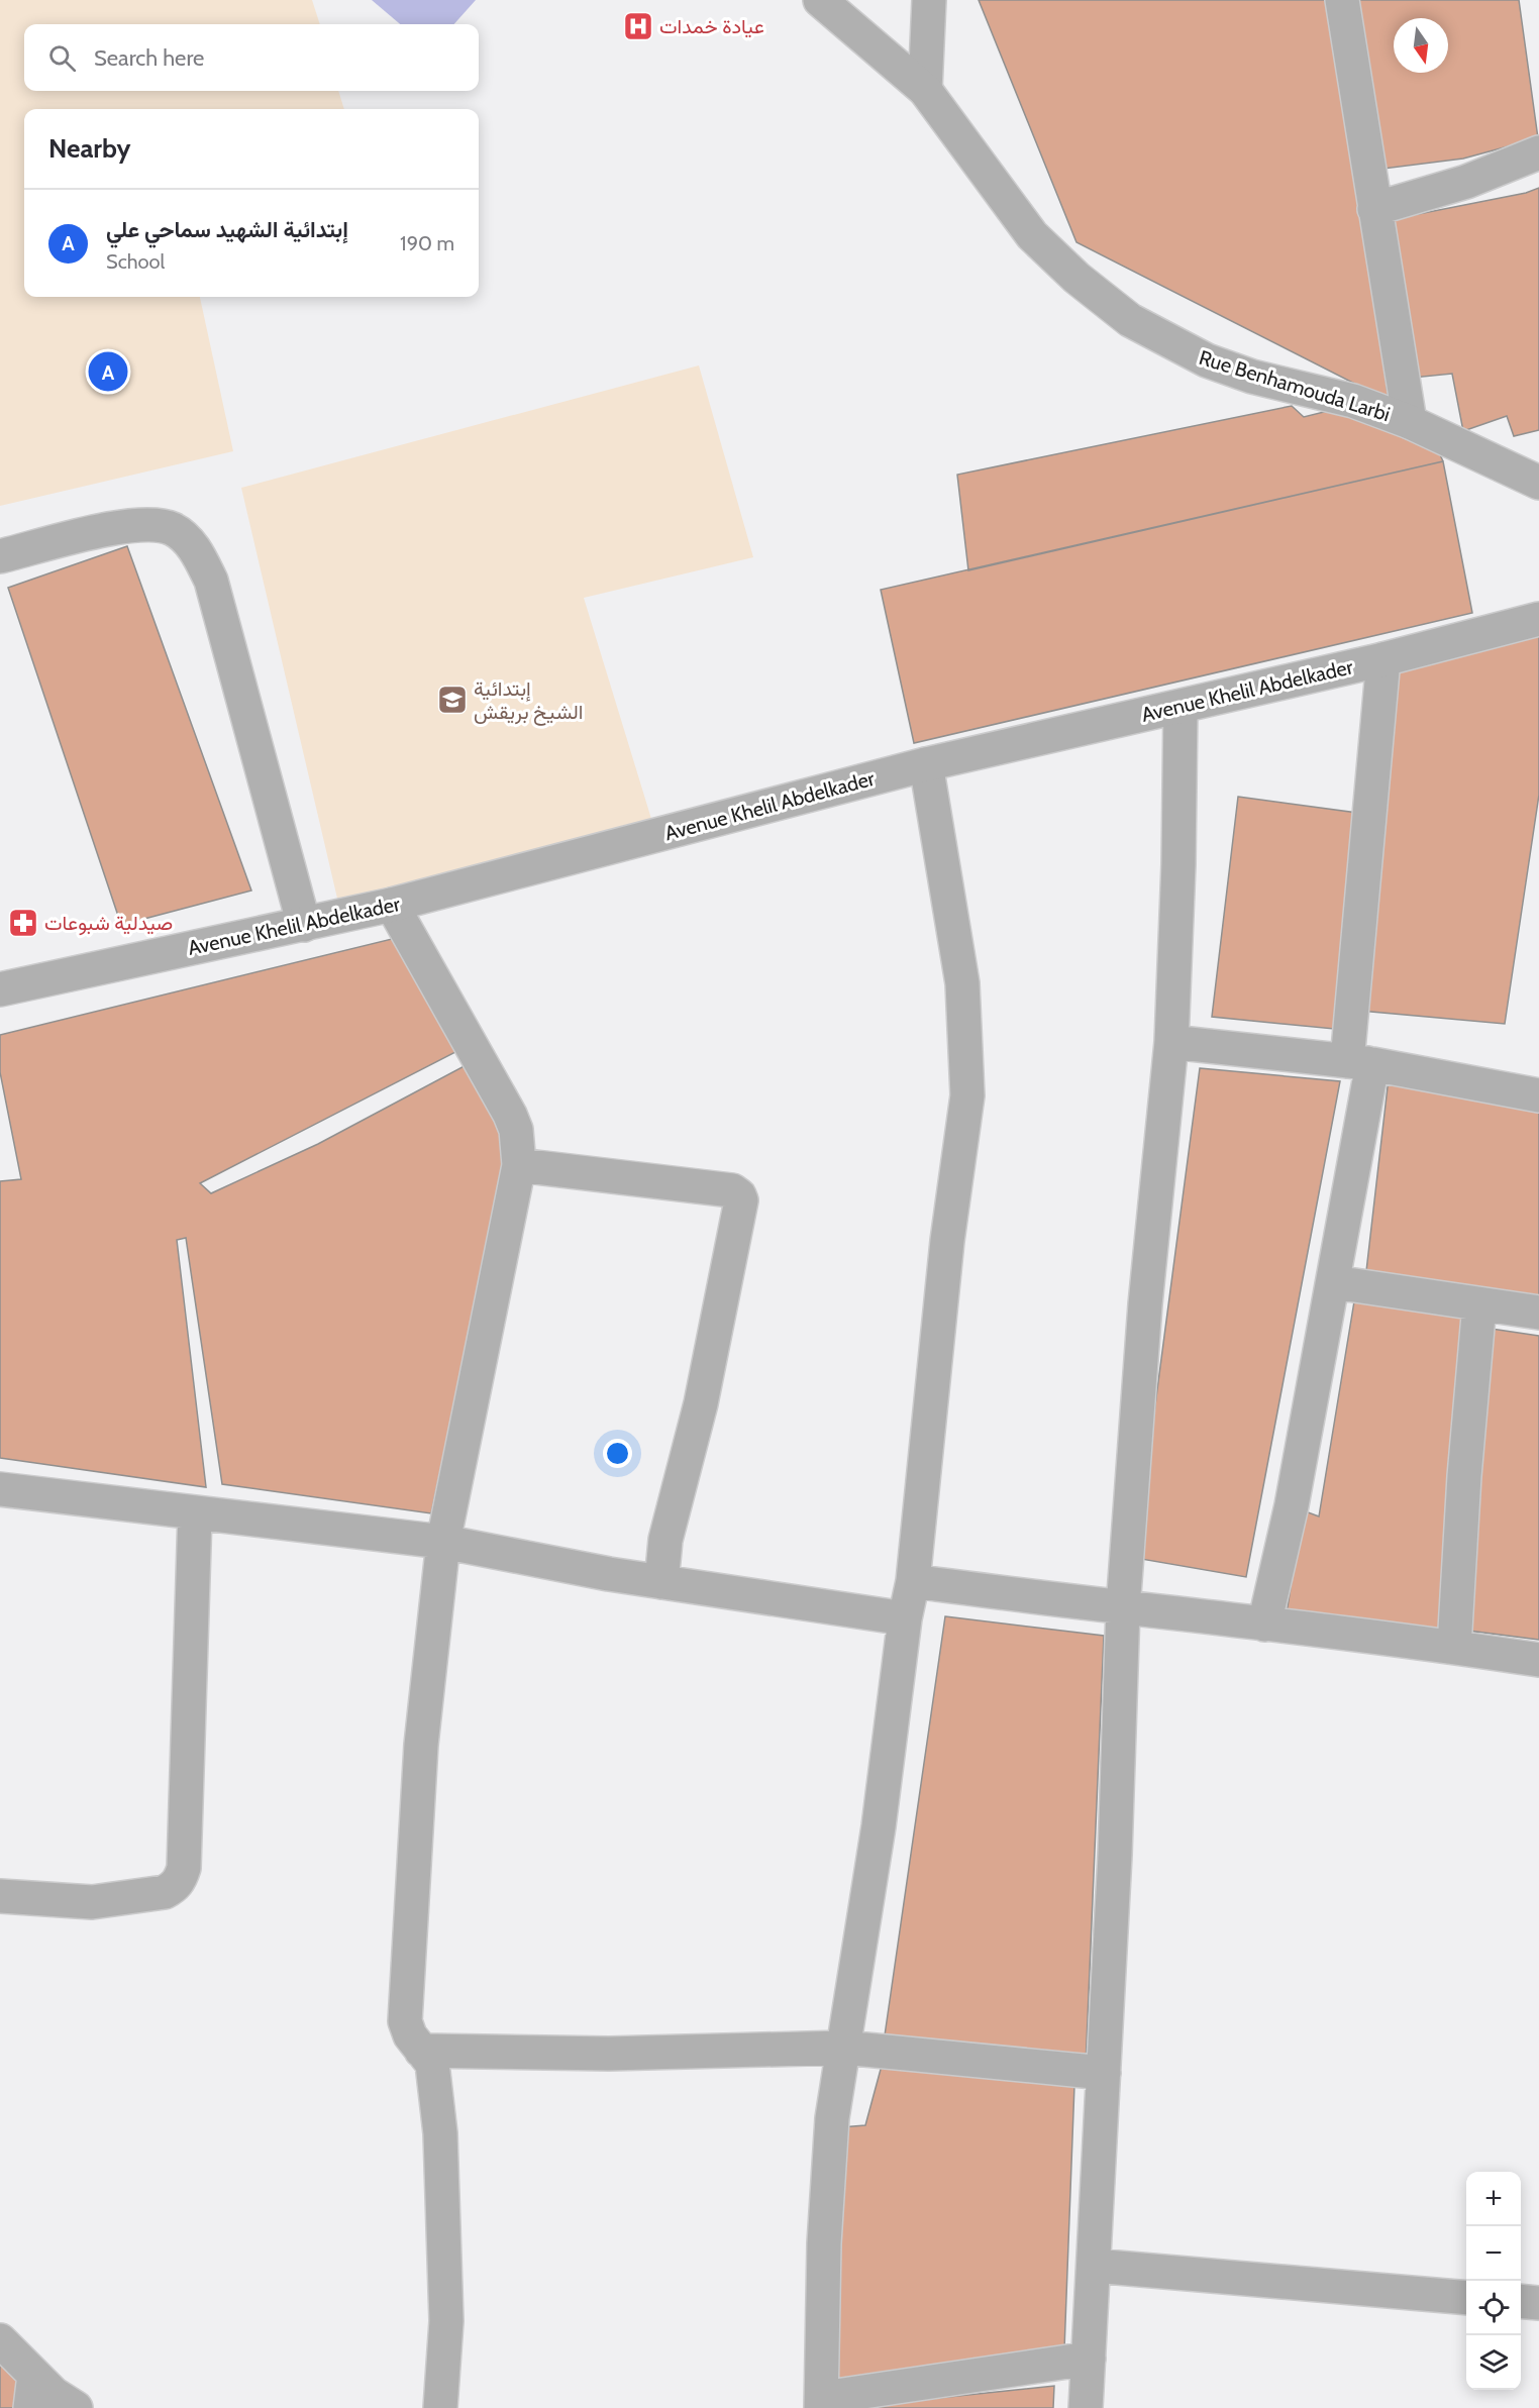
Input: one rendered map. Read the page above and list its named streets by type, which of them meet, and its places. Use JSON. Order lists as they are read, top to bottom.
{
  "streets": {
    "street": ["Rue Benhamouda Larbi", "Avenue Khelil Abdelkader"]
  },
  "places": {
    "hospital": ["عيادة خمدات"],
    "school or university": ["إبتدائية الشيخ بريقش"],
    "pharmacy": ["صيدلية شبوعات"]
  },
  "north": "bottom",
  "page": {
    "search": "Search here",
    "heading": "Nearby",
    "list": [
      {
        "mark": "A",
        "name": "إبتدائية الشهيد سماحي علي",
        "note": "School",
        "value": "190 m"
      }
    ],
    "pins": "A",
    "map_buttons": ["+", "−"]
  }
}
